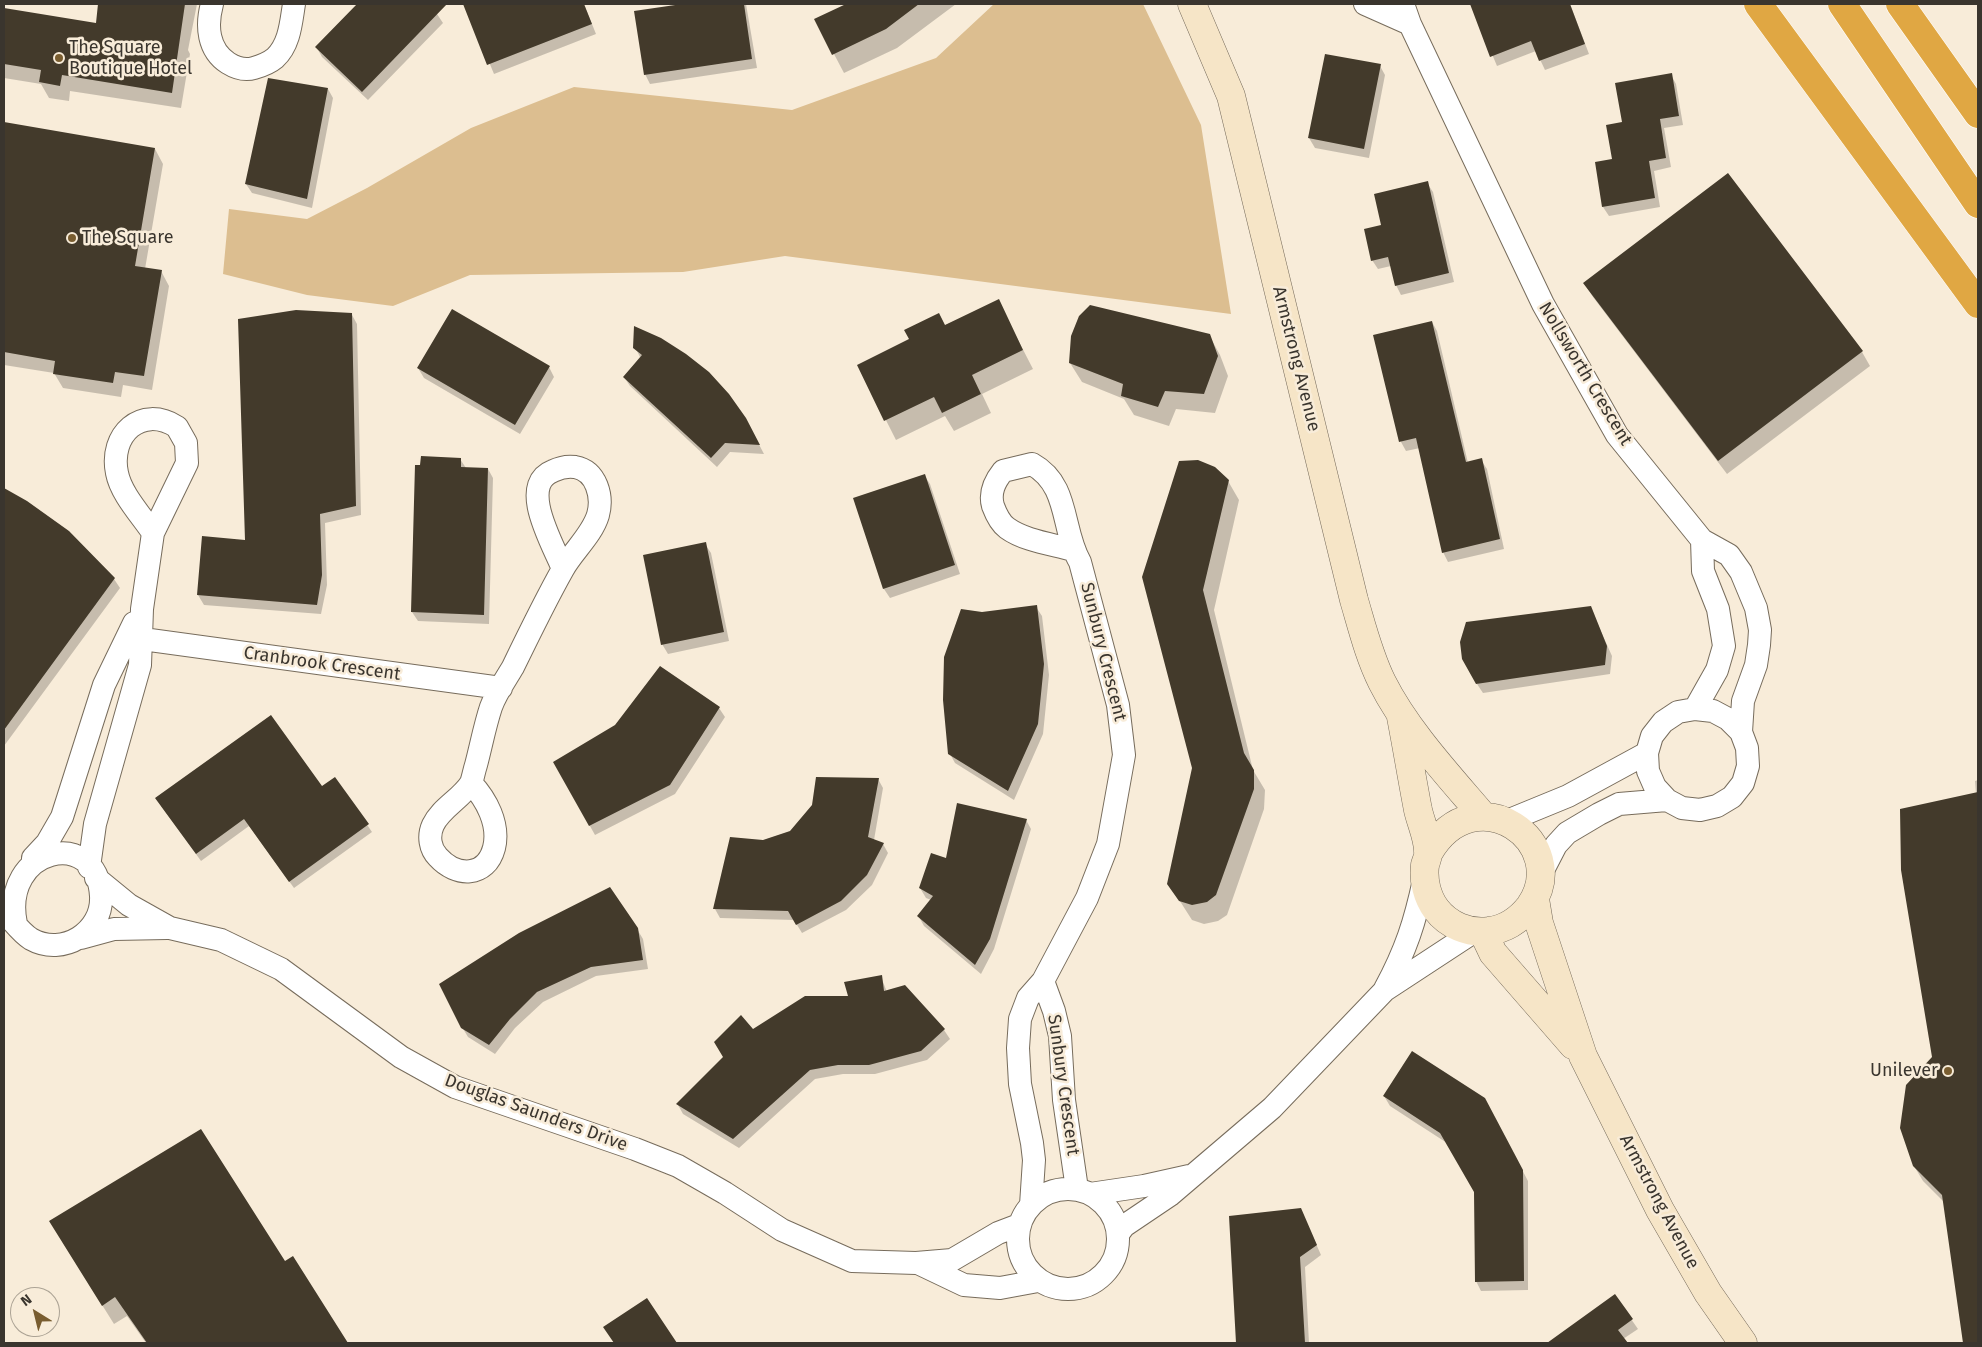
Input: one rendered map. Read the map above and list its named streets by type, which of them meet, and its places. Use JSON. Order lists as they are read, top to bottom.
{
  "streets": {
    "street": [
      "Armstrong Avenue",
      "Nollsworth Crescent",
      "Sunbury Crescent",
      "Cranbrook Crescent",
      "Douglas Saunders Drive"
    ]
  },
  "crossings": [
    ["Sunbury Crescent", "Douglas Saunders Drive"]
  ],
  "places": ["The Square Boutique Hotel", "The Square", "Unilever"],
  "north": "top left"
}
